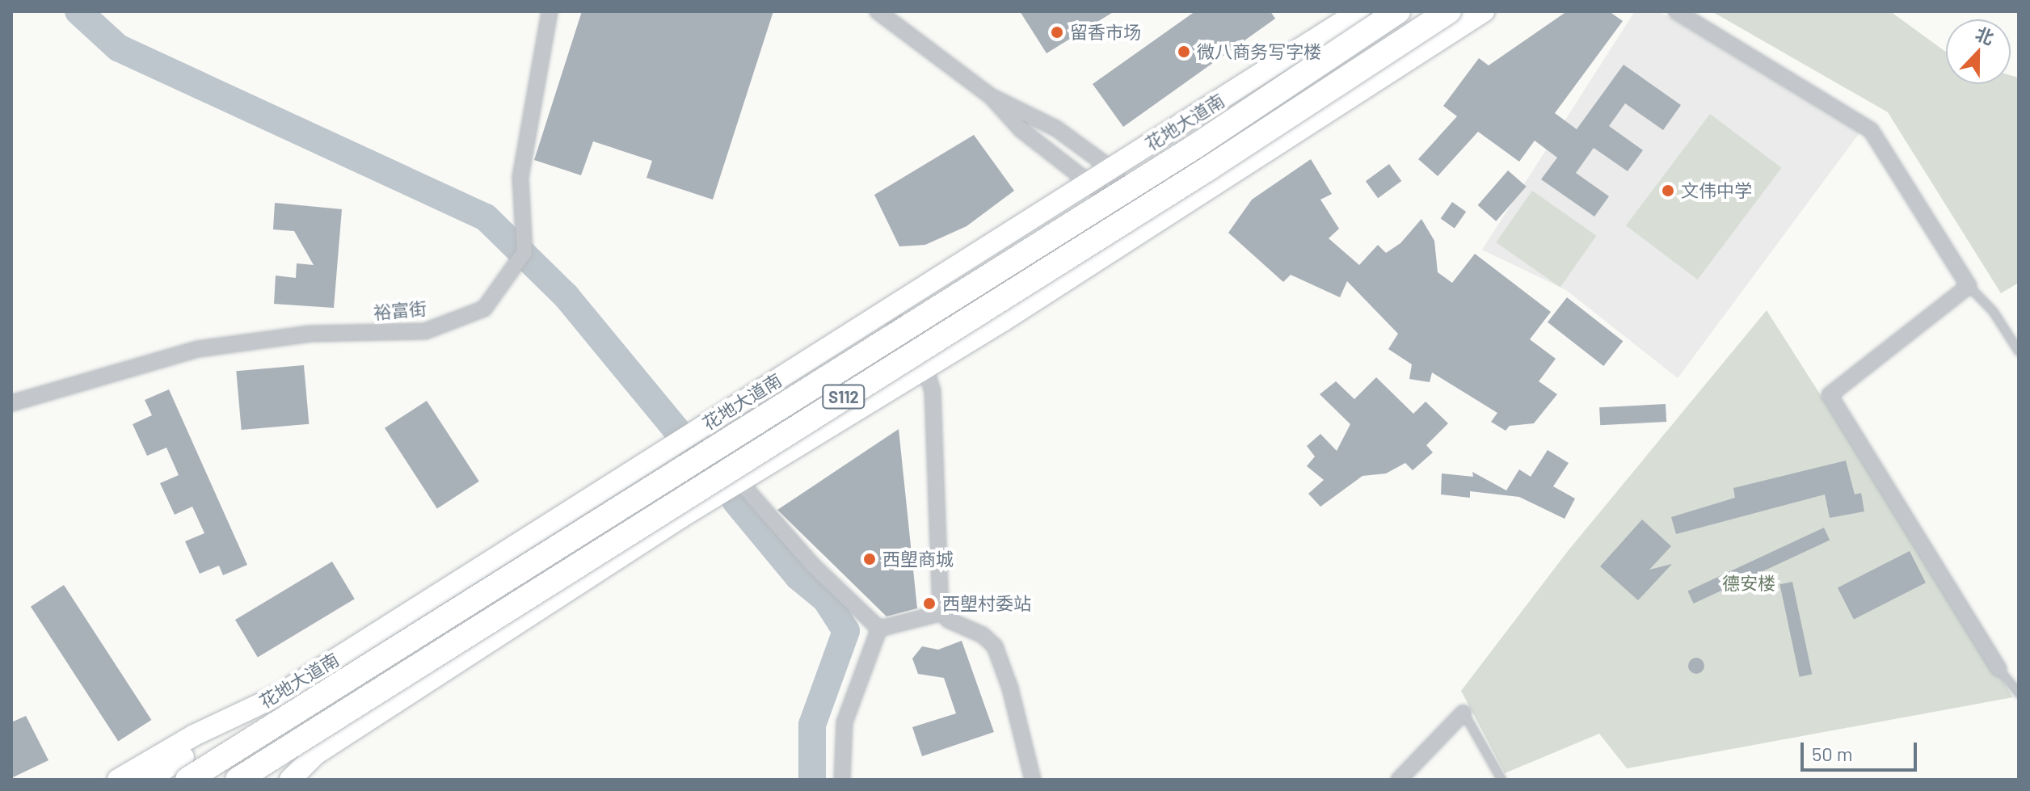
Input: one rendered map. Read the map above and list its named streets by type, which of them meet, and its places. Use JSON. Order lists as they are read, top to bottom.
{
  "streets": {
    "main road": ["花地大道南", "S112"],
    "street": ["裕富街"]
  },
  "parks": ["德安楼"],
  "places": [
    "留香市场",
    "微八商务写字楼",
    "文伟中学",
    "西塱商城",
    "西塱村委站"
  ],
  "scale_bar": "50 m",
  "north": "top"
}
